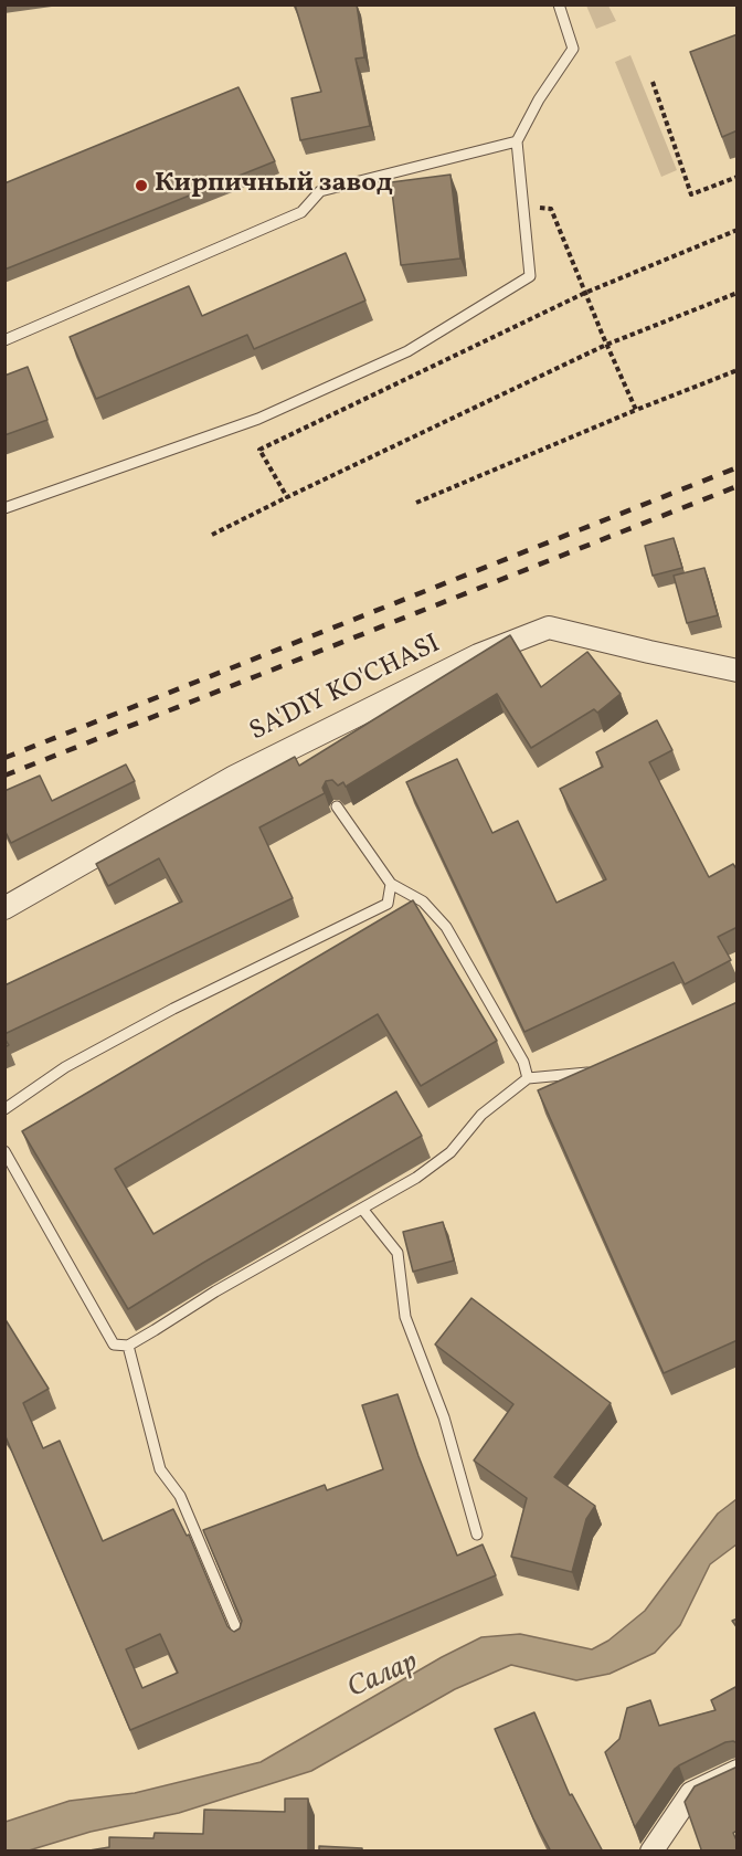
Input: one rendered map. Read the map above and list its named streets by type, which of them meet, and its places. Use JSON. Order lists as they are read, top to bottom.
{
  "streets": {
    "street": ["SA'DIY KO'CHASI"]
  },
  "water": ["Салар"],
  "places": ["Кирпичный завод"]
}
